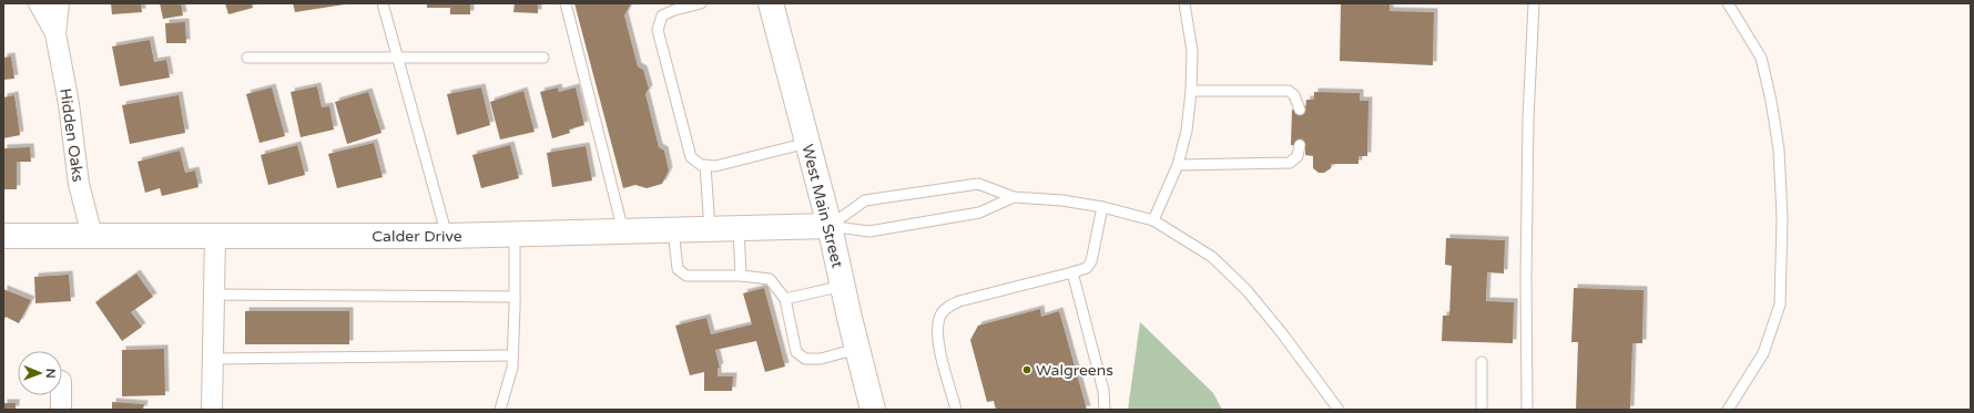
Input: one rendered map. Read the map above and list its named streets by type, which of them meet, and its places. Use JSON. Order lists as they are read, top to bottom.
{
  "streets": {
    "street": ["Hidden Oaks", "West Main Street", "Calder Drive"]
  },
  "crossings": [
    ["Hidden Oaks", "Calder Drive"],
    ["West Main Street", "Calder Drive"]
  ],
  "places": ["Walgreens"],
  "north": "right"
}
